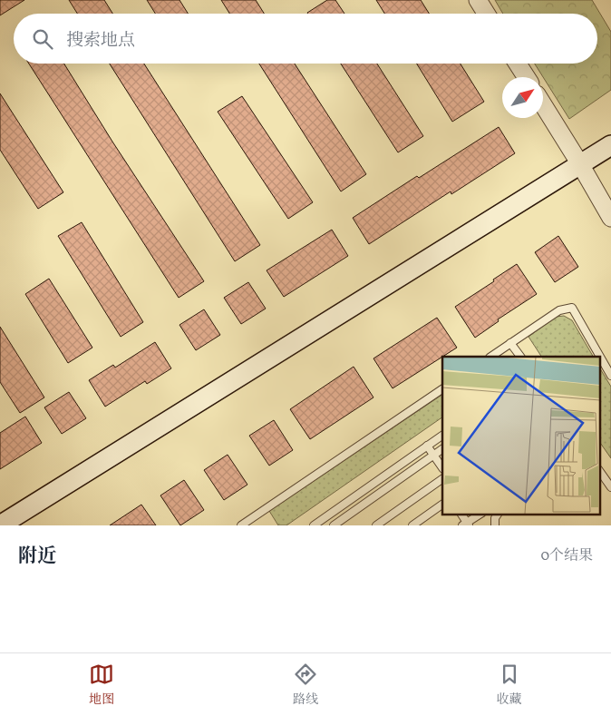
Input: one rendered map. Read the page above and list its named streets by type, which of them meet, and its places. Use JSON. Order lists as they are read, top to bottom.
{
  "north": "top right",
  "page": {
    "search": "搜索地点",
    "heading": ["附近", "0个结果"],
    "nav": ["地图", "路线", "收藏"]
  }
}
